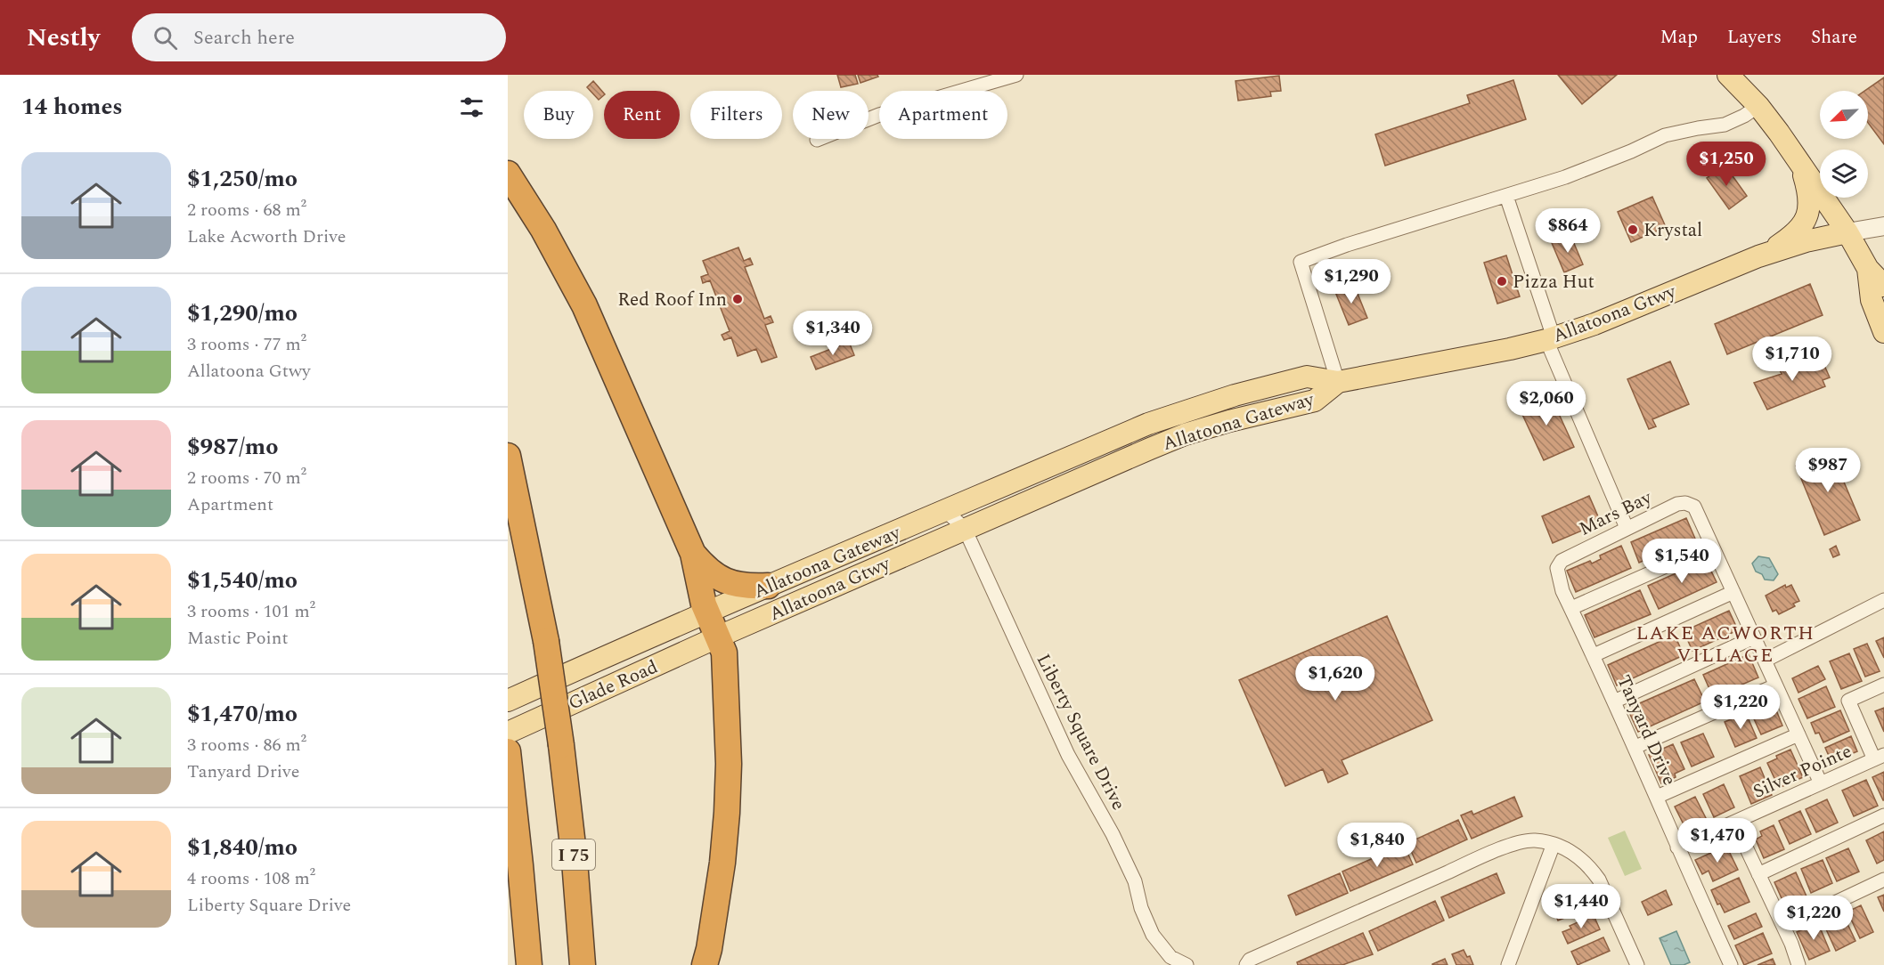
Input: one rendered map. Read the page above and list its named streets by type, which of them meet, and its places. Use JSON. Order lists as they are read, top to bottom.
{
  "streets": {
    "highway": ["I 75"],
    "main road": ["Allatoona Gtwy", "Allatoona Gateway", "Glade Road"],
    "street": [
      "Mars Bay",
      "Tanyard Drive",
      "Liberty Square Drive",
      "Silver Pointe"
    ]
  },
  "crossings": [
    ["Allatoona Gtwy", "Allatoona Gateway"],
    ["Allatoona Gtwy", "Glade Road"],
    ["Allatoona Gateway", "Glade Road"],
    ["Allatoona Gateway", "Liberty Square Drive"],
    ["Mars Bay", "Tanyard Drive"],
    ["Tanyard Drive", "Silver Pointe"]
  ],
  "districts": ["LAKE ACWORTH VILLAGE"],
  "places": ["Krystal", "Pizza Hut", "Red Roof Inn"],
  "north": "bottom left",
  "page": {
    "header": "Nestly",
    "search": "Search here",
    "nav": ["Map", "Layers", "Share"],
    "heading": "14 homes",
    "chip": [
      "Buy",
      "Rent",
      "Filters",
      "New",
      "Apartment"
    ],
    "list": [
      {
        "name": "$1,250/mo",
        "note": "2 rooms · 68 m² · Lake Acworth Drive"
      },
      {
        "name": "$1,290/mo",
        "note": "3 rooms · 77 m² · Allatoona Gtwy"
      },
      {
        "name": "$987/mo",
        "note": "2 rooms · 70 m² · Apartment"
      },
      {
        "name": "$1,540/mo",
        "note": "3 rooms · 101 m² · Mastic Point"
      },
      {
        "name": "$1,470/mo",
        "note": "3 rooms · 86 m² · Tanyard Drive"
      },
      {
        "name": "$1,840/mo",
        "note": "4 rooms · 108 m² · Liberty Square Drive"
      }
    ],
    "price": [
      "$1,250",
      "$864",
      "$1,290",
      "$1,340",
      "$1,710",
      "$2,060",
      "$987",
      "$1,540",
      "$1,620",
      "$1,220",
      "$1,470",
      "$1,840",
      "$1,440",
      "$1,220"
    ]
  }
}
